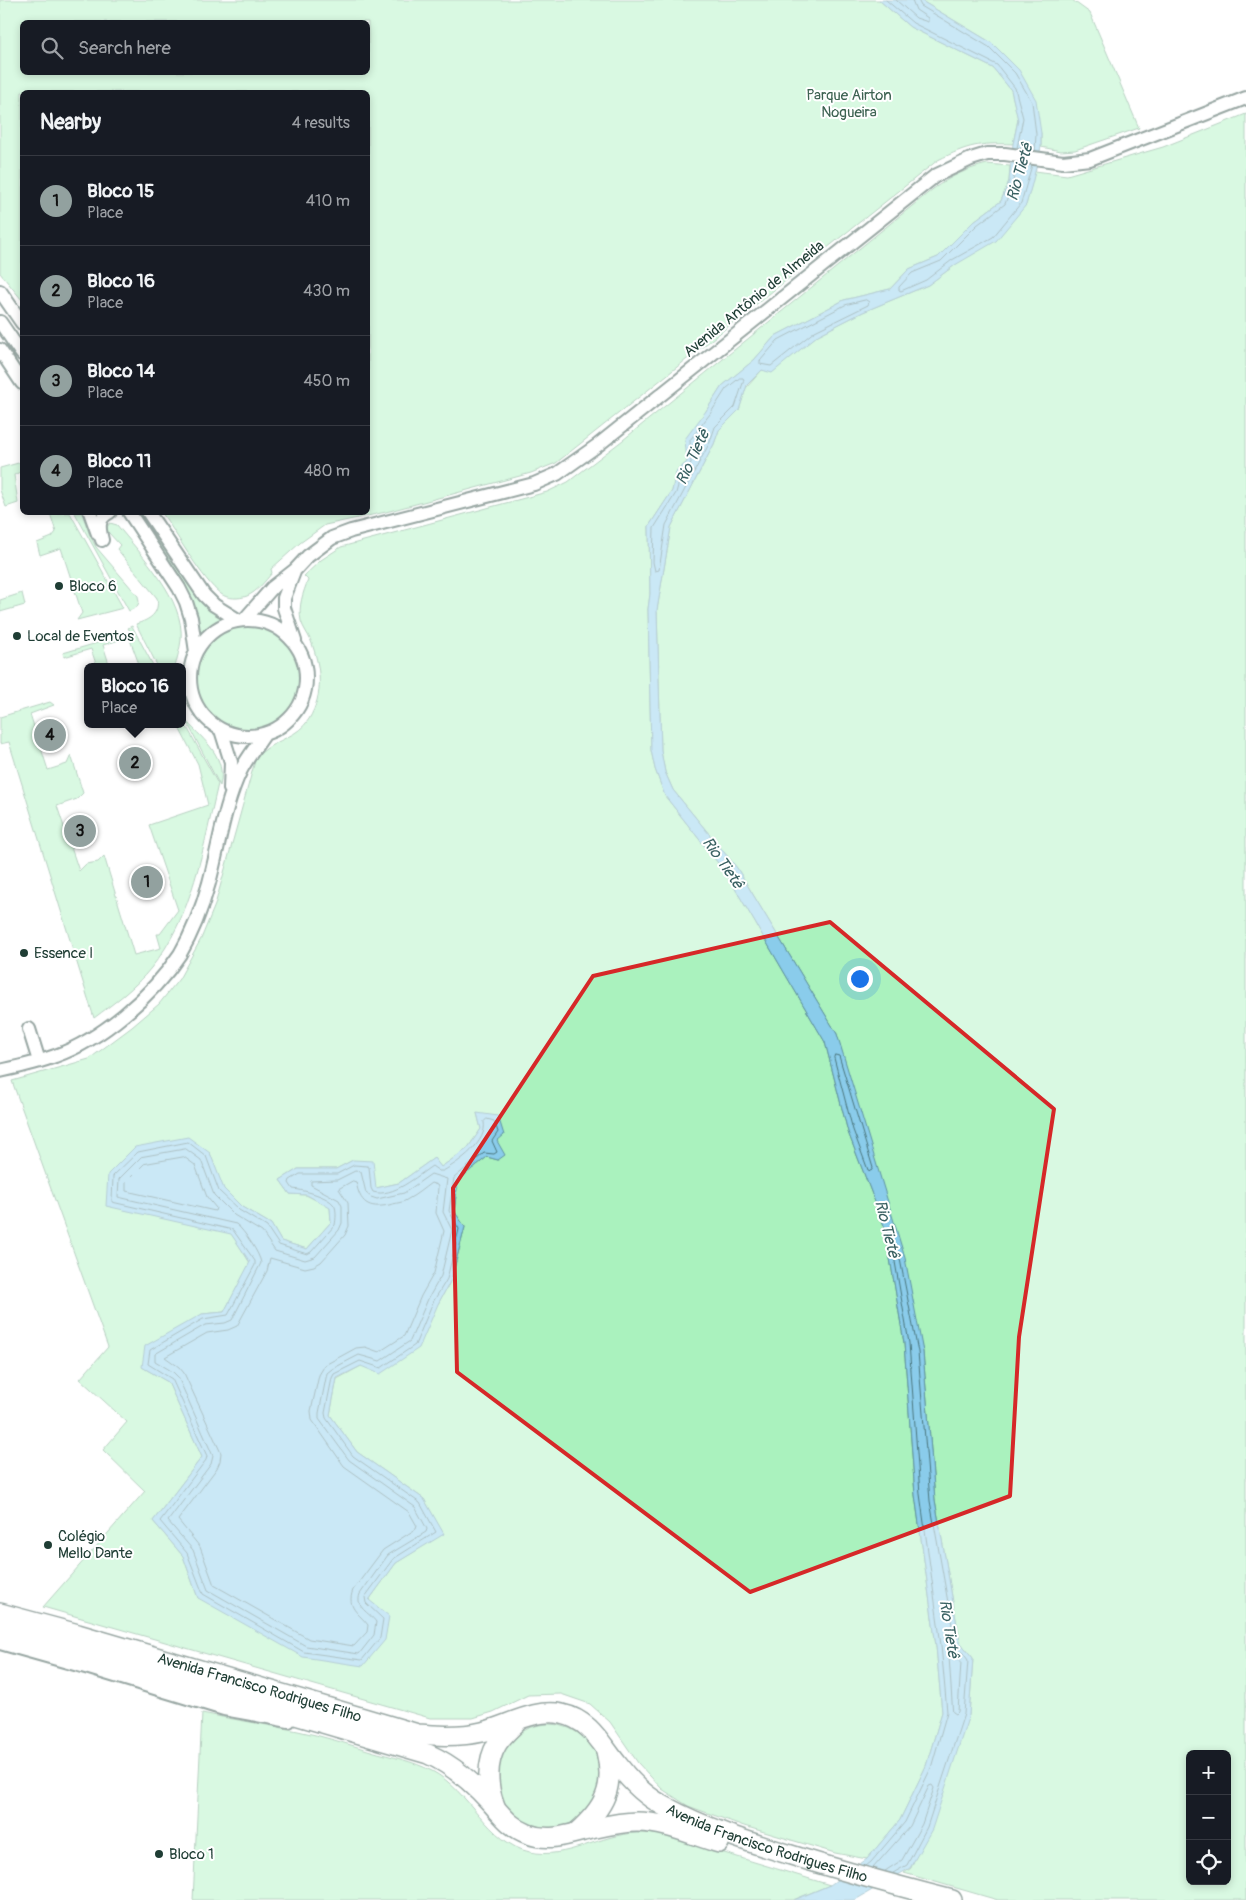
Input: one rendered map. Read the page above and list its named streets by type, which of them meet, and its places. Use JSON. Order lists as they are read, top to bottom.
{
  "streets": {
    "main road": ["Avenida Francisco Rodrigues Filho"],
    "street": ["Avenida Antônio de Almeida"]
  },
  "water": ["Rio Tietê"],
  "parks": ["Parque Airton Nogueira"],
  "places": [
    "Bloco 6",
    "Local de Eventos",
    "Essence I",
    "Colégio Mello Dante",
    "Bloco 1"
  ],
  "page": {
    "search": "Search here",
    "heading": ["Nearby", "4 results"],
    "list": [
      {
        "mark": "1",
        "name": "Bloco 15",
        "note": "Place",
        "value": "410 m"
      },
      {
        "mark": "2",
        "name": "Bloco 16",
        "note": "Place",
        "value": "430 m"
      },
      {
        "mark": "3",
        "name": "Bloco 14",
        "note": "Place",
        "value": "450 m"
      },
      {
        "mark": "4",
        "name": "Bloco 11",
        "note": "Place",
        "value": "480 m"
      }
    ],
    "popup": ["Bloco 16", "Place"],
    "pins": [
      "4",
      "2",
      "3",
      "1"
    ],
    "map_buttons": ["+", "−"]
  }
}
